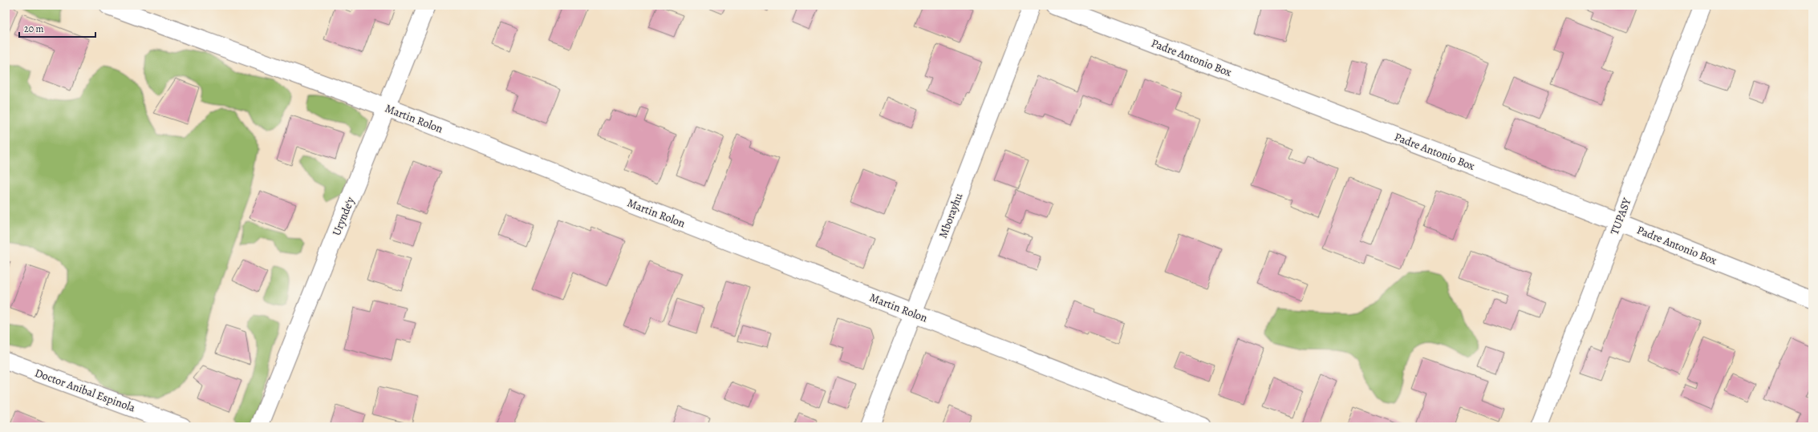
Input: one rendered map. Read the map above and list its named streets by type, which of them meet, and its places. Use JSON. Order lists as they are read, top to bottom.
{
  "streets": {
    "street": [
      "Padre Antonio Box",
      "Martin Rolon",
      "Mborayhu",
      "Urynde'y",
      "TUPASY",
      "Doctor Anibal Espinola"
    ]
  },
  "crossings": [
    ["Padre Antonio Box", "TUPASY"],
    ["Martin Rolon", "Mborayhu"],
    ["Martin Rolon", "Urynde'y"]
  ],
  "scale_bar": "20 m"
}
